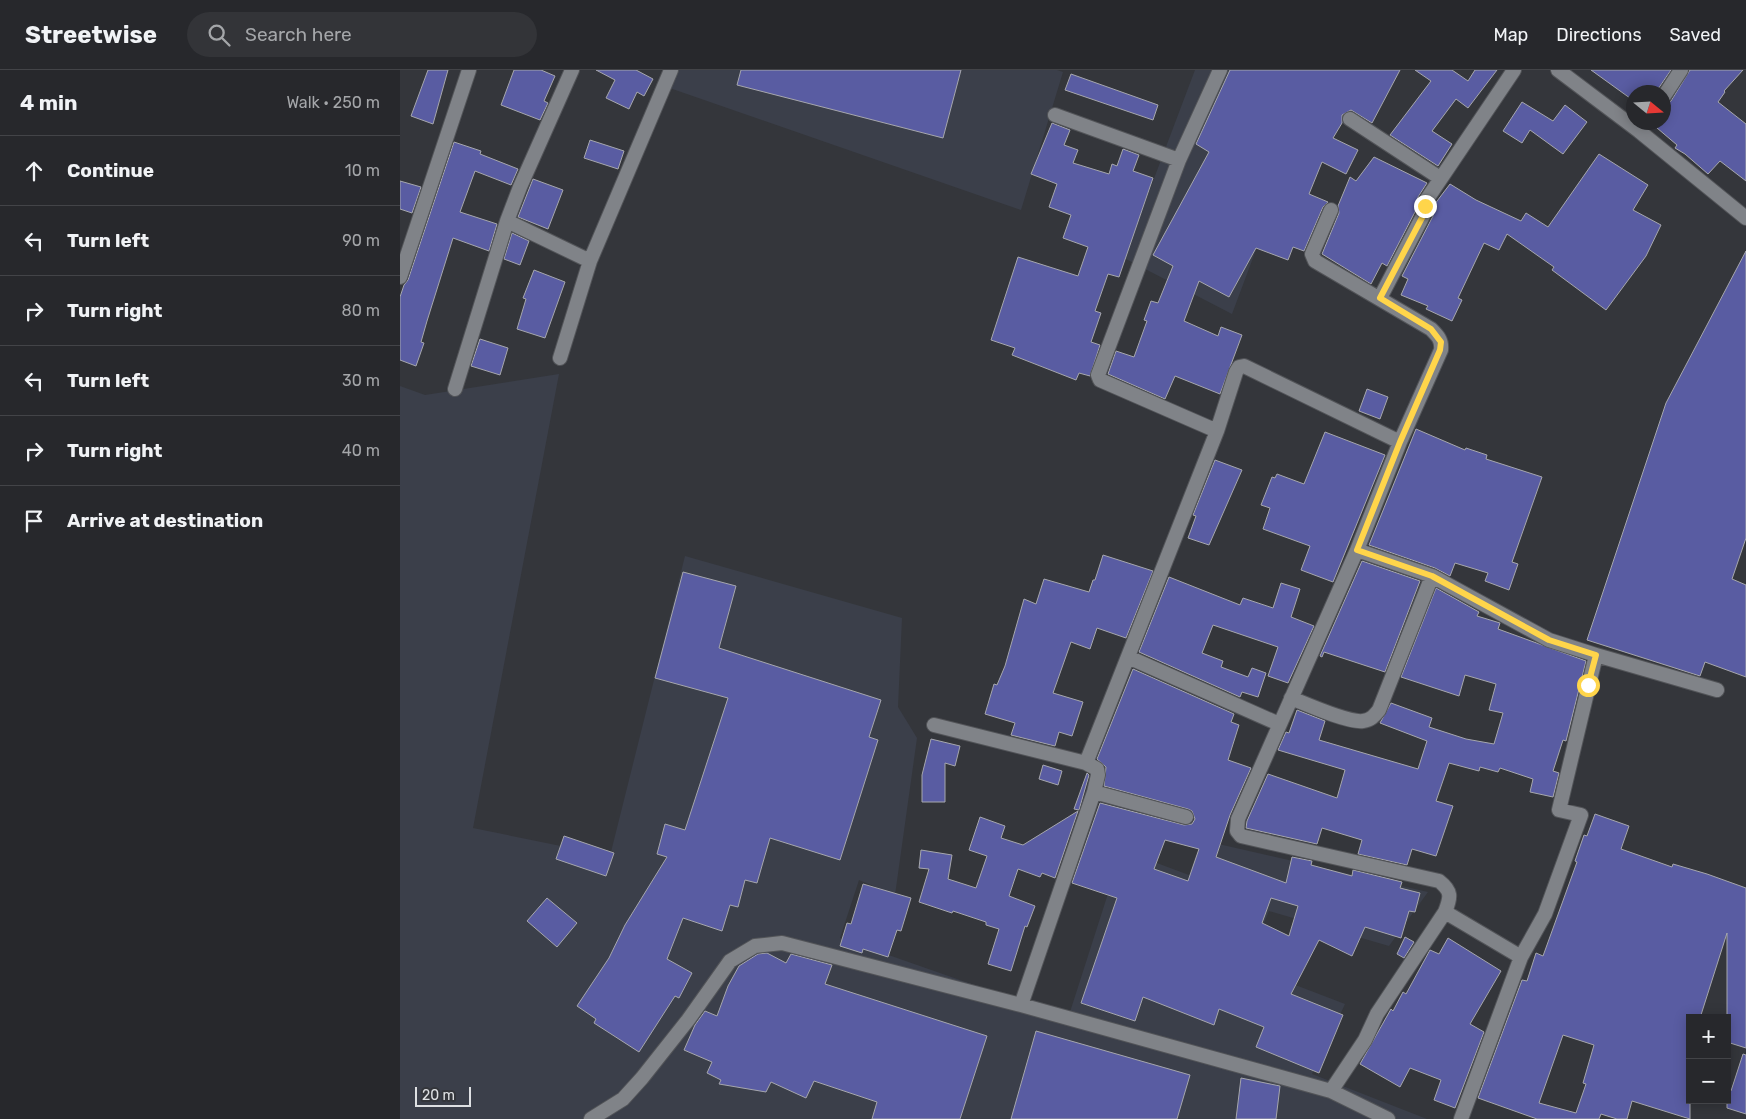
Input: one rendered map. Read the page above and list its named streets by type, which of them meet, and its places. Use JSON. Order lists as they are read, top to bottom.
{
  "scale_bar": "20 m",
  "north": "right",
  "page": {
    "header": "Streetwise",
    "search": "Search here",
    "nav": ["Map", "Directions", "Saved"],
    "heading": ["4 min", "Walk · 250 m"],
    "list": [
      ["Continue", "10 m"],
      ["Turn left", "90 m"],
      ["Turn right", "80 m"],
      ["Turn left", "30 m"],
      ["Turn right", "40 m"],
      "Arrive at destination"
    ],
    "map_buttons": ["+", "−"],
    "scale": "20 m"
  }
}
